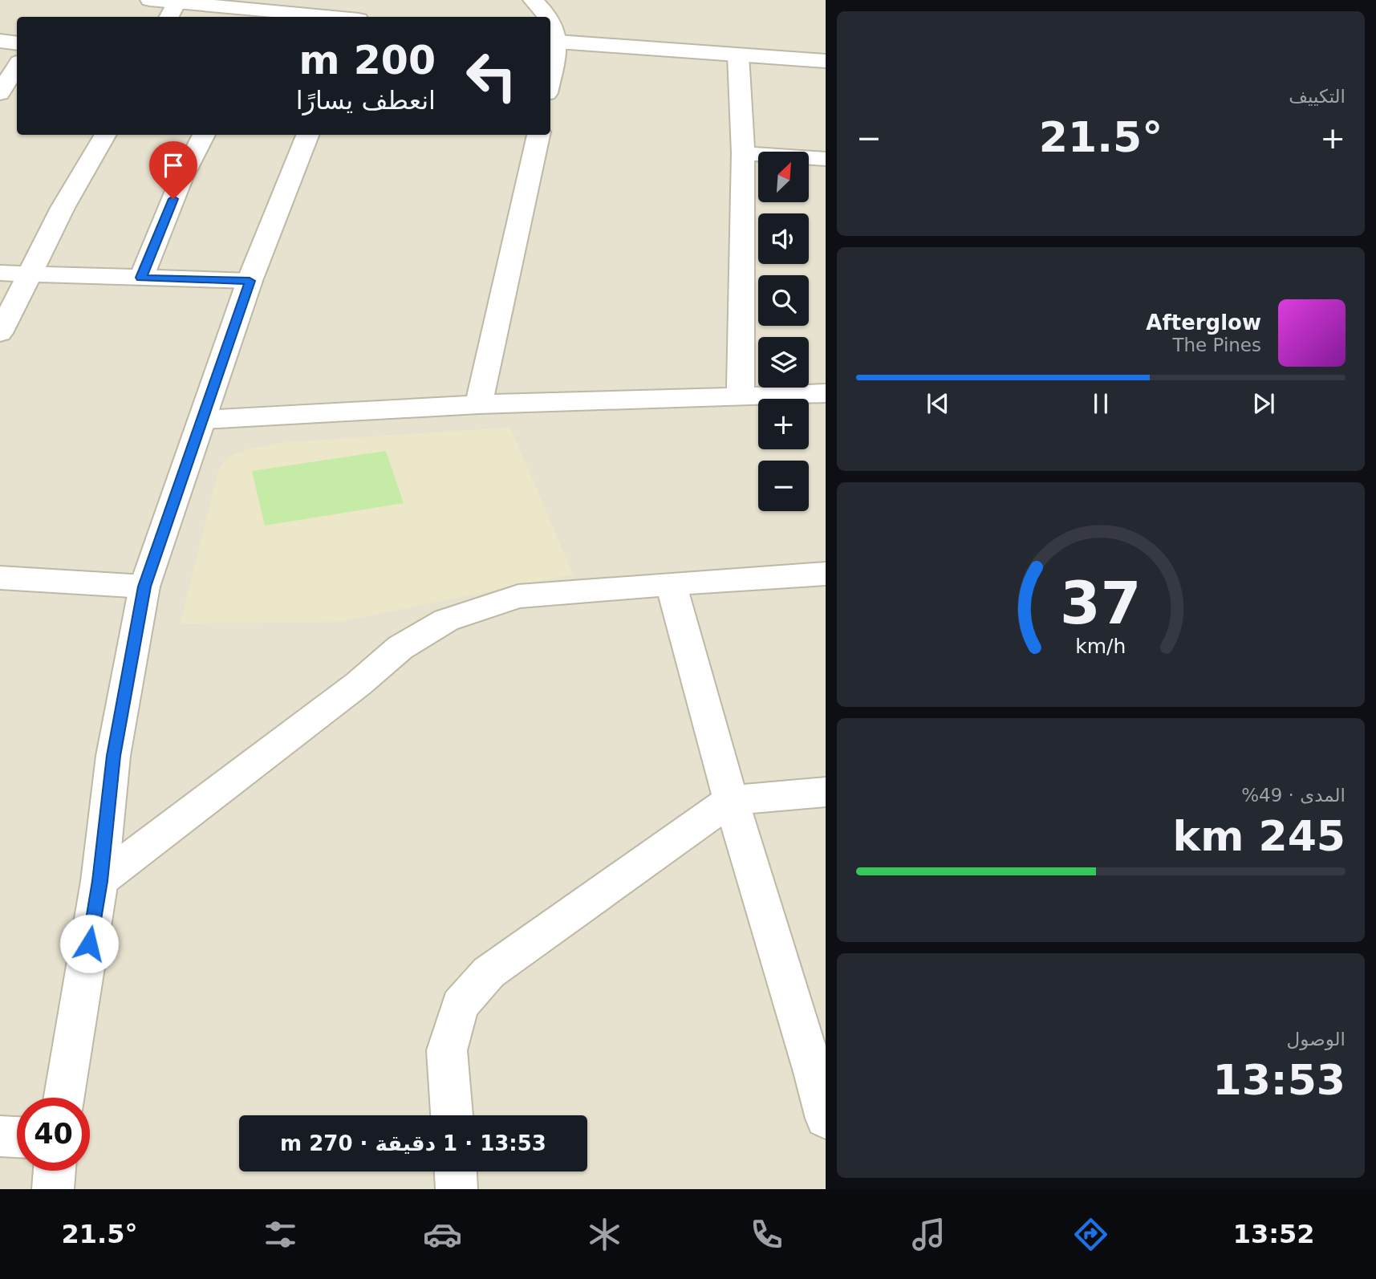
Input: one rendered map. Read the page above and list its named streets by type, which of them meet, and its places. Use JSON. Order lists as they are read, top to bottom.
{
  "north": "top right",
  "page": {
    "tile": [
      "التكييف",
      ["المدى · 49%", "245 km"],
      ["الوصول", "13:53"]
    ],
    "turn": ["200 m", "انعطف يسارًا"],
    "heat": ["−", "21.5°", "+"],
    "map_buttons": ["+", "−"],
    "song": ["Afterglow", "The Pines"],
    "limit": "40",
    "trip": "13:53 · 1 دقيقة · 270 m",
    "tabs": ["13:52", "21.5°"],
    "gauge": ["37", "km/h"]
  }
}
